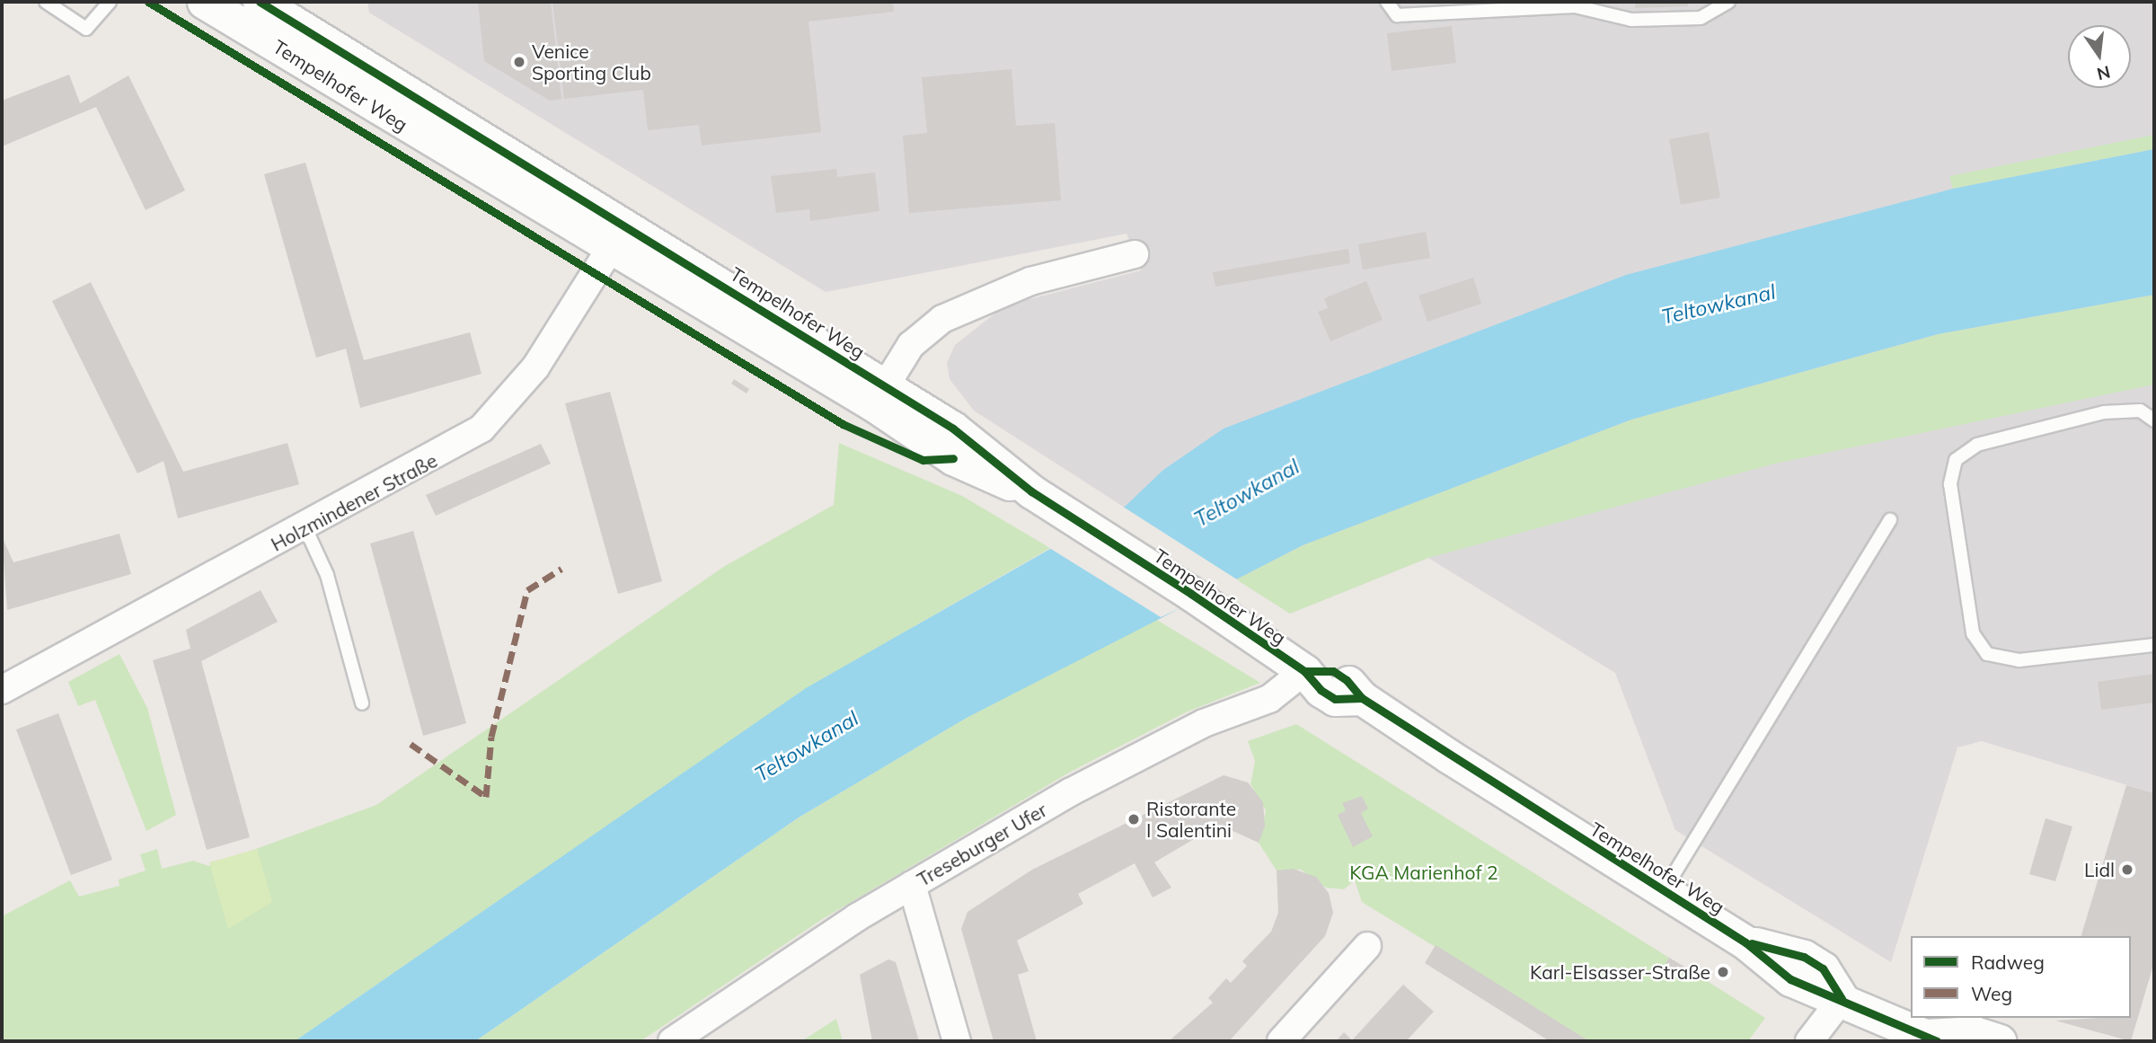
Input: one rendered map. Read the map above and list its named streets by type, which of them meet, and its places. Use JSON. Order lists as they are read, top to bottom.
{
  "streets": {
    "street": ["Tempelhofer Weg", "Holzmindener Straße", "Treseburger Ufer"]
  },
  "crossings": [
    ["Tempelhofer Weg", "Holzmindener Straße"],
    ["Tempelhofer Weg", "Treseburger Ufer"]
  ],
  "water": ["Teltowkanal"],
  "parks": ["KGA Marienhof 2"],
  "places": [
    "Venice Sporting Club",
    "Ristorante I Salentini",
    "Lidl",
    "Karl-Elsasser-Straße"
  ],
  "legend": ["Radweg", "Weg"],
  "north": "bottom"
}
